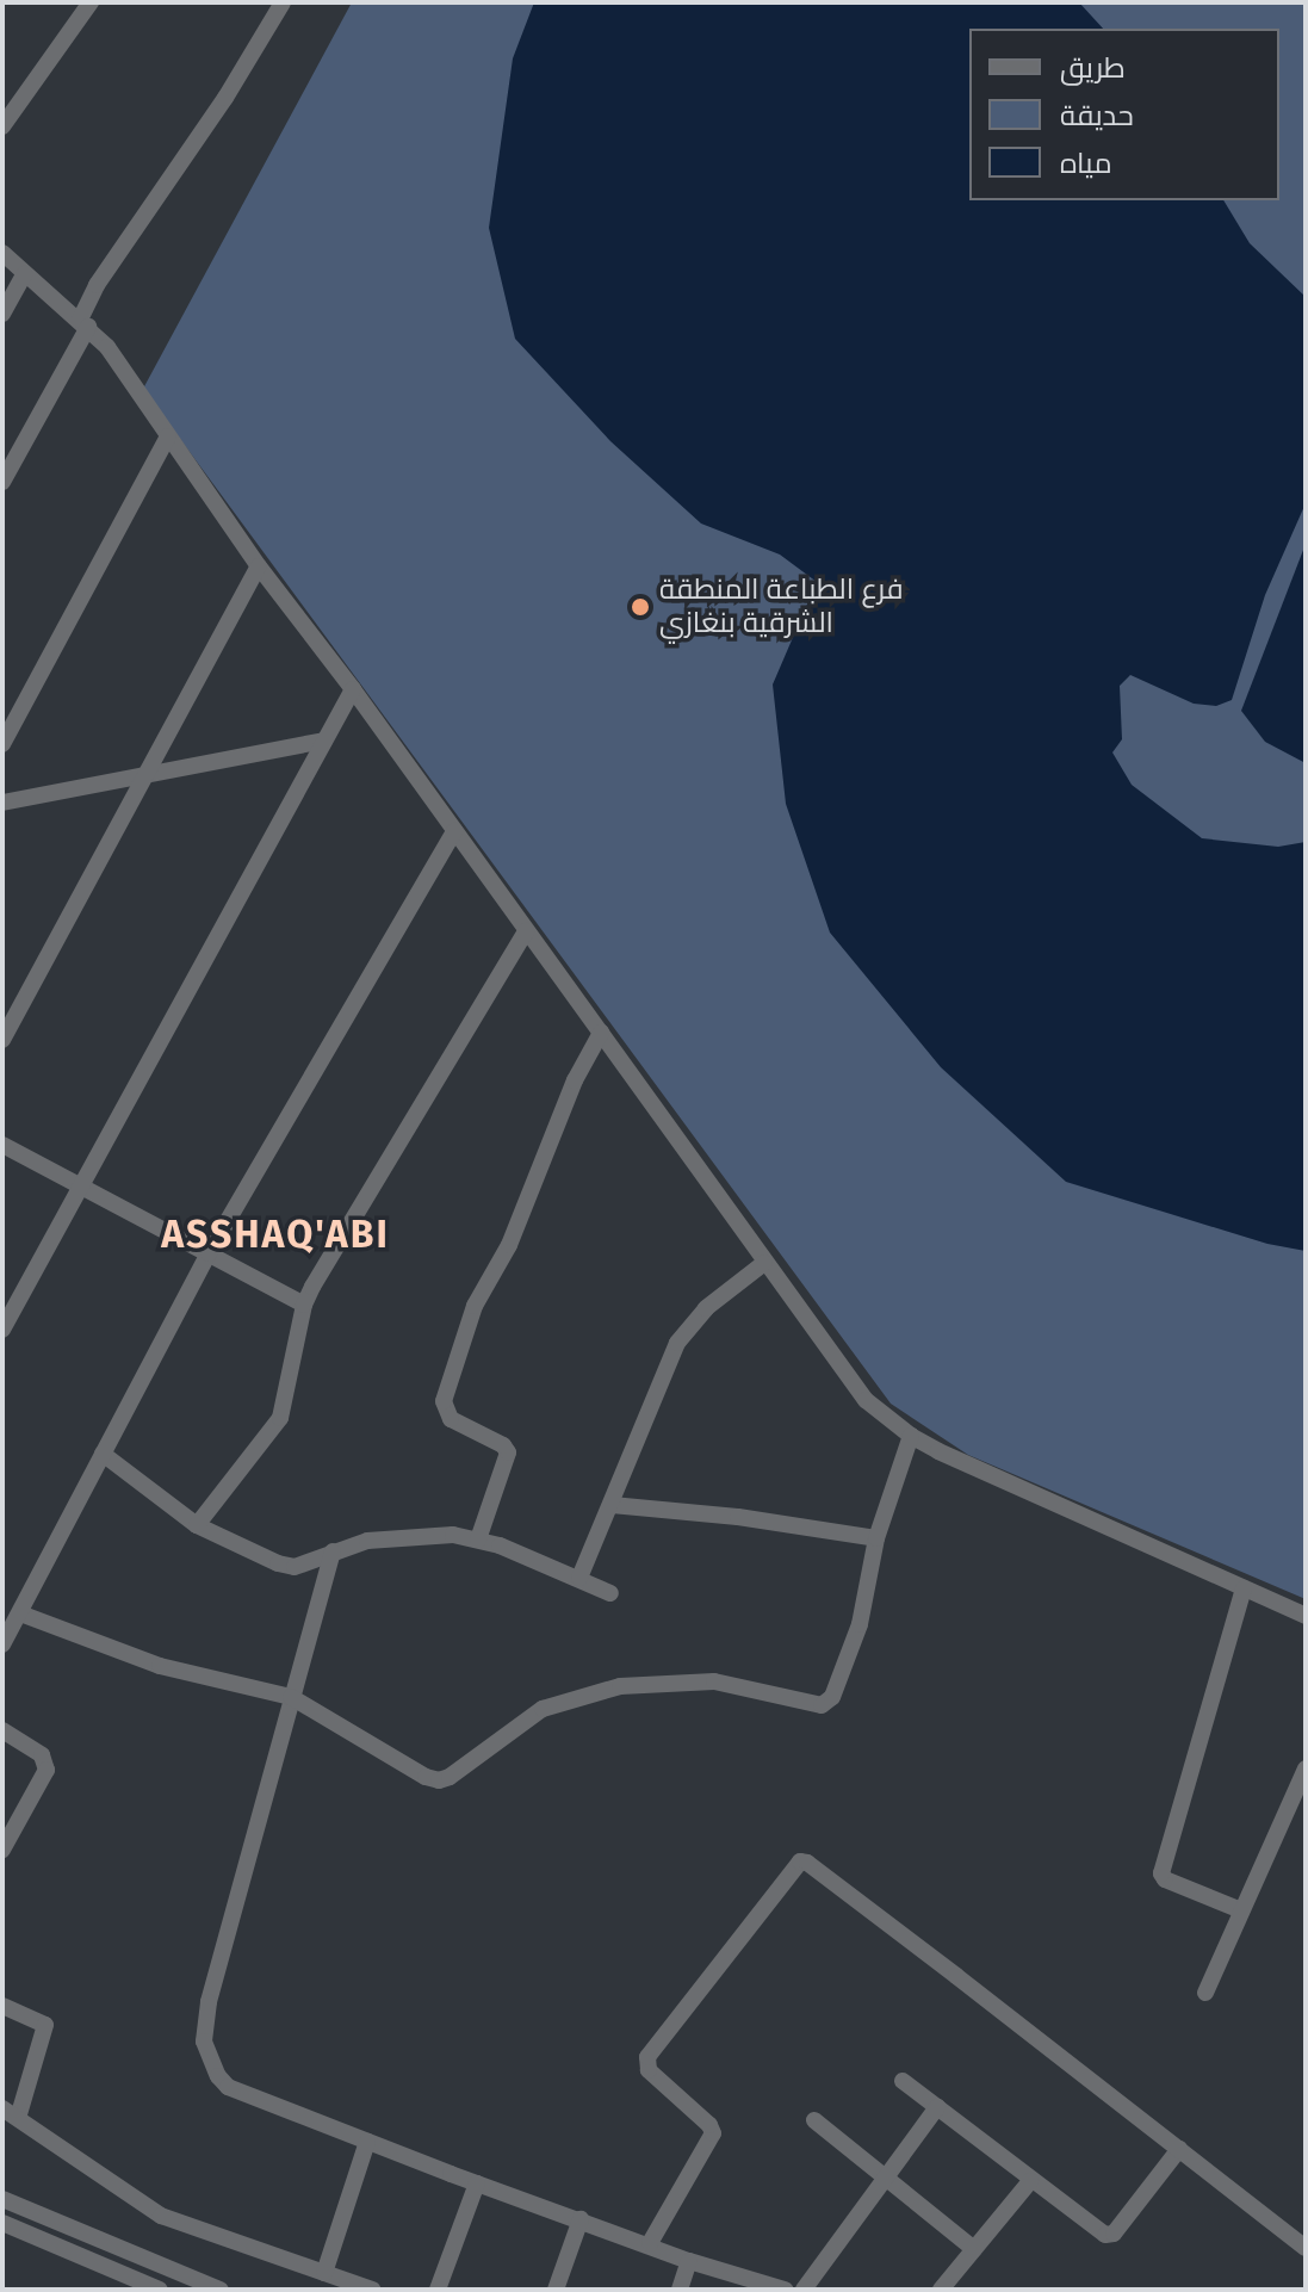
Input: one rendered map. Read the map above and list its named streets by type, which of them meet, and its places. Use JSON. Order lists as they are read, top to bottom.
{
  "districts": ["ASSHAQ'ABI"],
  "places": ["فرع الطباعة المنطقة الشرقية بنغازي"],
  "legend": ["طريق", "حديقة", "مياه"]
}
